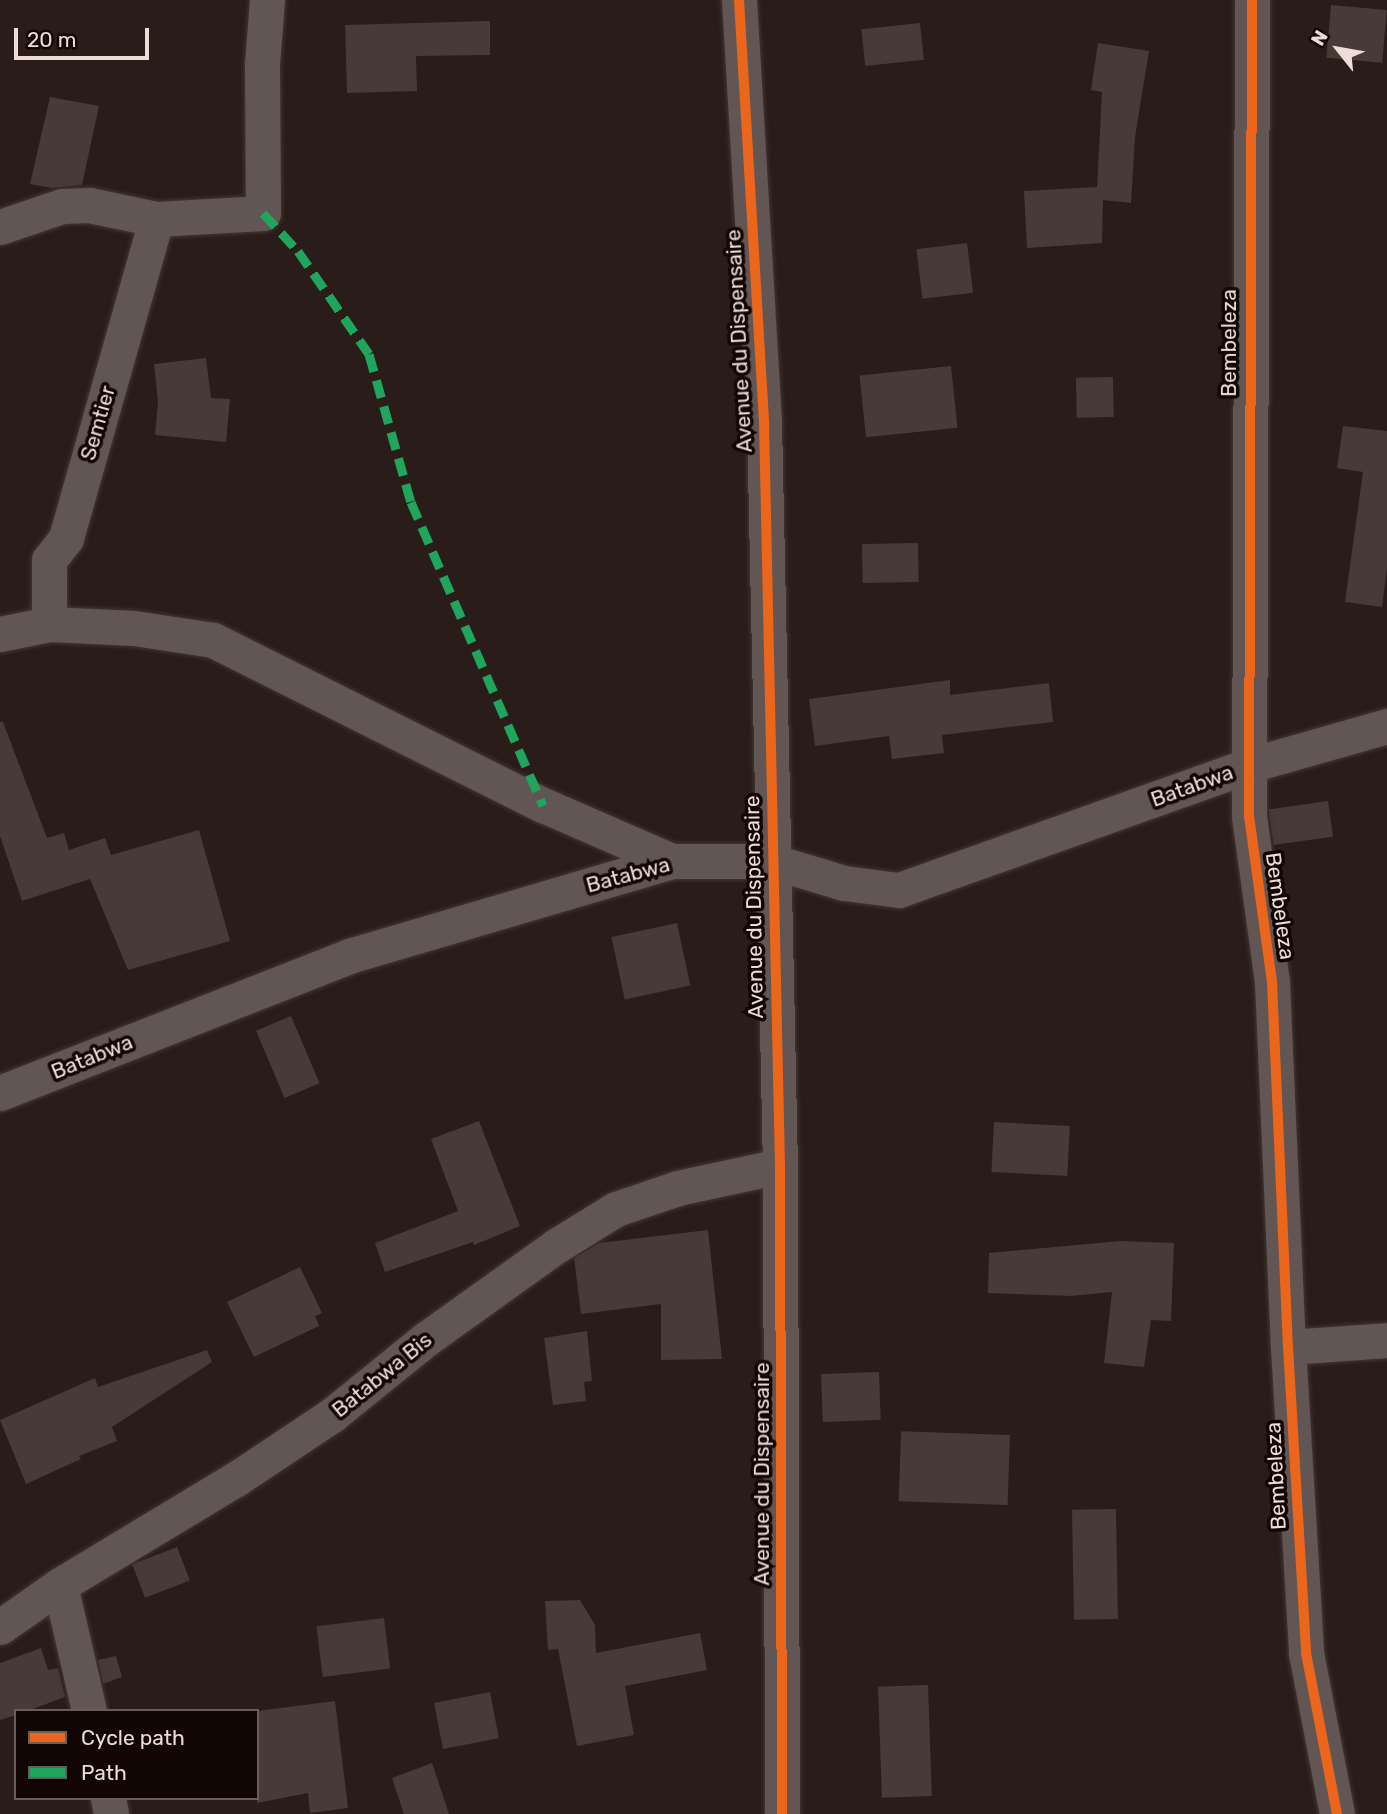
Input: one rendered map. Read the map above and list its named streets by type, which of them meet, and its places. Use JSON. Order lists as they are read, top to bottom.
{
  "streets": {
    "street": [
      "Avenue du Dispensaire",
      "Bembeleza",
      "Semtier",
      "Batabwa",
      "Batabwa Bis"
    ]
  },
  "crossings": [
    ["Avenue du Dispensaire", "Batabwa"],
    ["Avenue du Dispensaire", "Batabwa Bis"],
    ["Bembeleza", "Batabwa"]
  ],
  "legend": ["Cycle path", "Path"],
  "scale_bar": "20 m",
  "north": "top left"
}
